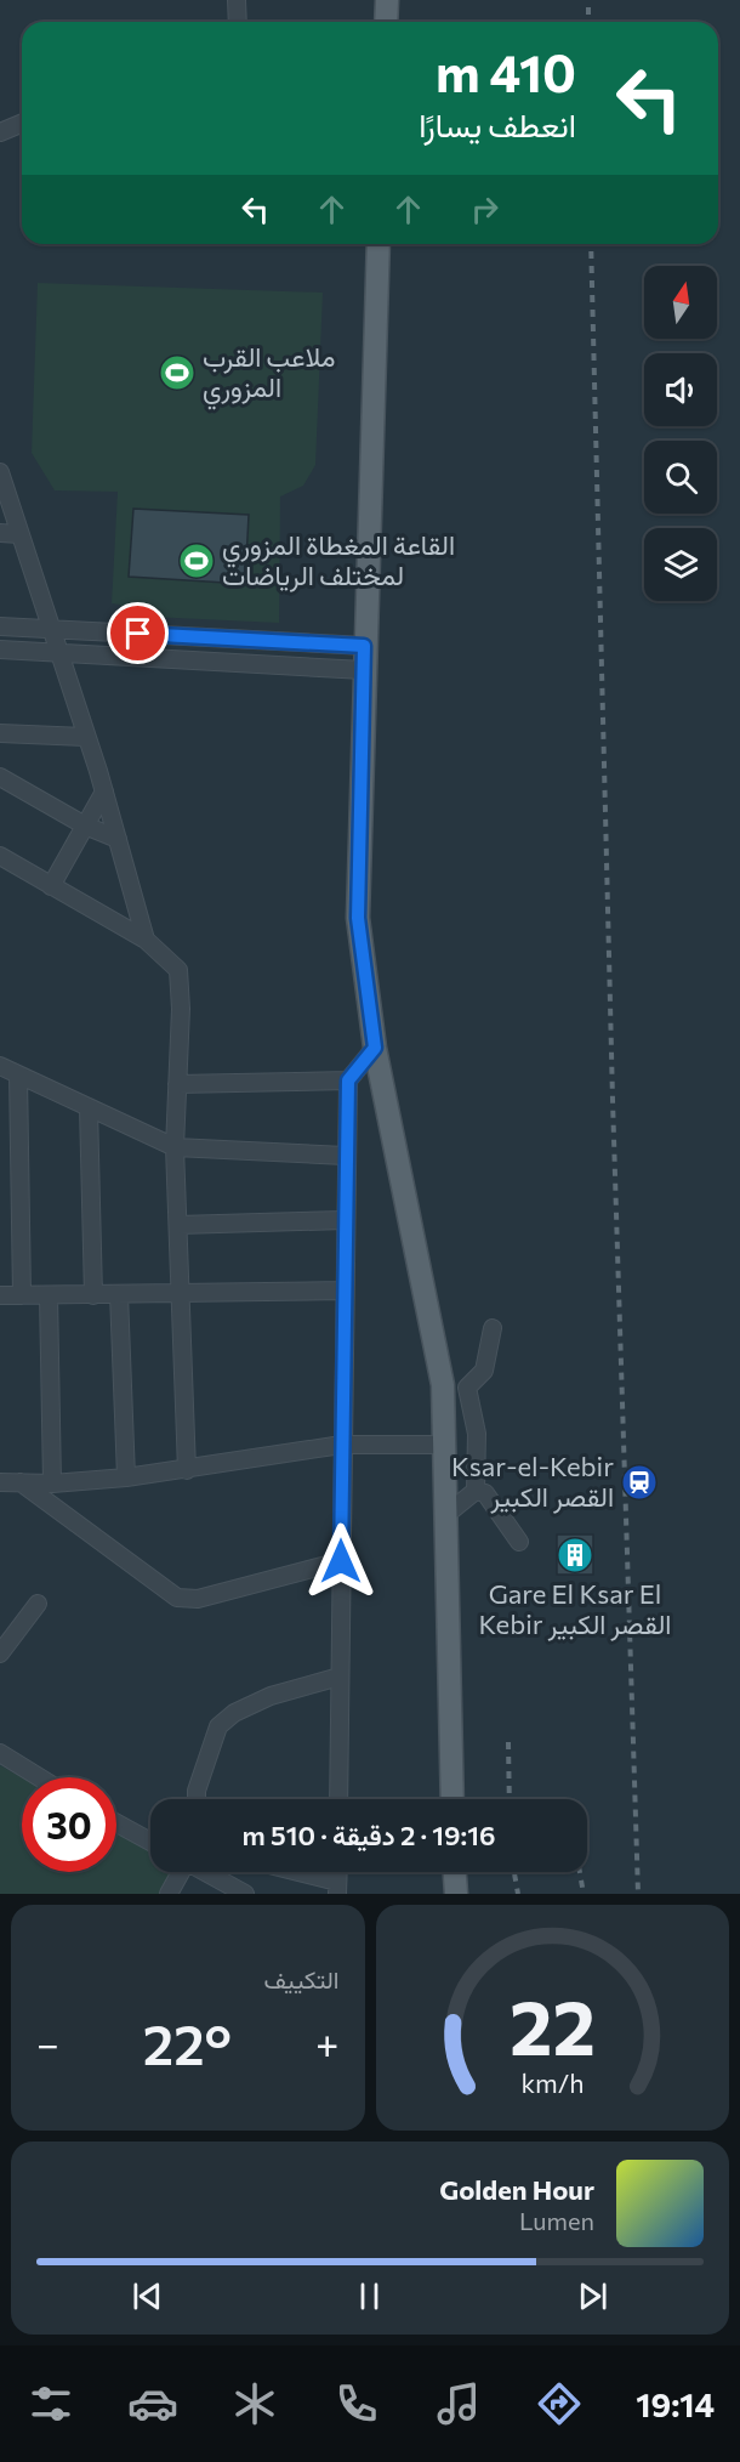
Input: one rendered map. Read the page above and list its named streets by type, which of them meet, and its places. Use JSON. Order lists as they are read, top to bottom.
{
  "places": {
    "sports": ["ملاعب القرب المزوري", "القاعة المغطاة المزوري لمختلف الرياضات"],
    "station": ["Ksar-el-Kebir القصر الكبير"],
    "building": ["Gare El Ksar El Kebir القصر الكبير"]
  },
  "north": "top",
  "page": {
    "turn": ["410 m", "انعطف يسارًا"],
    "limit": "30",
    "trip": "19:16 · 2 دقيقة · 510 m",
    "tile": "التكييف",
    "heat": ["−", "22°", "+"],
    "song": ["Golden Hour", "Lumen"],
    "tabs": "19:14",
    "gauge": ["22", "km/h"]
  }
}
